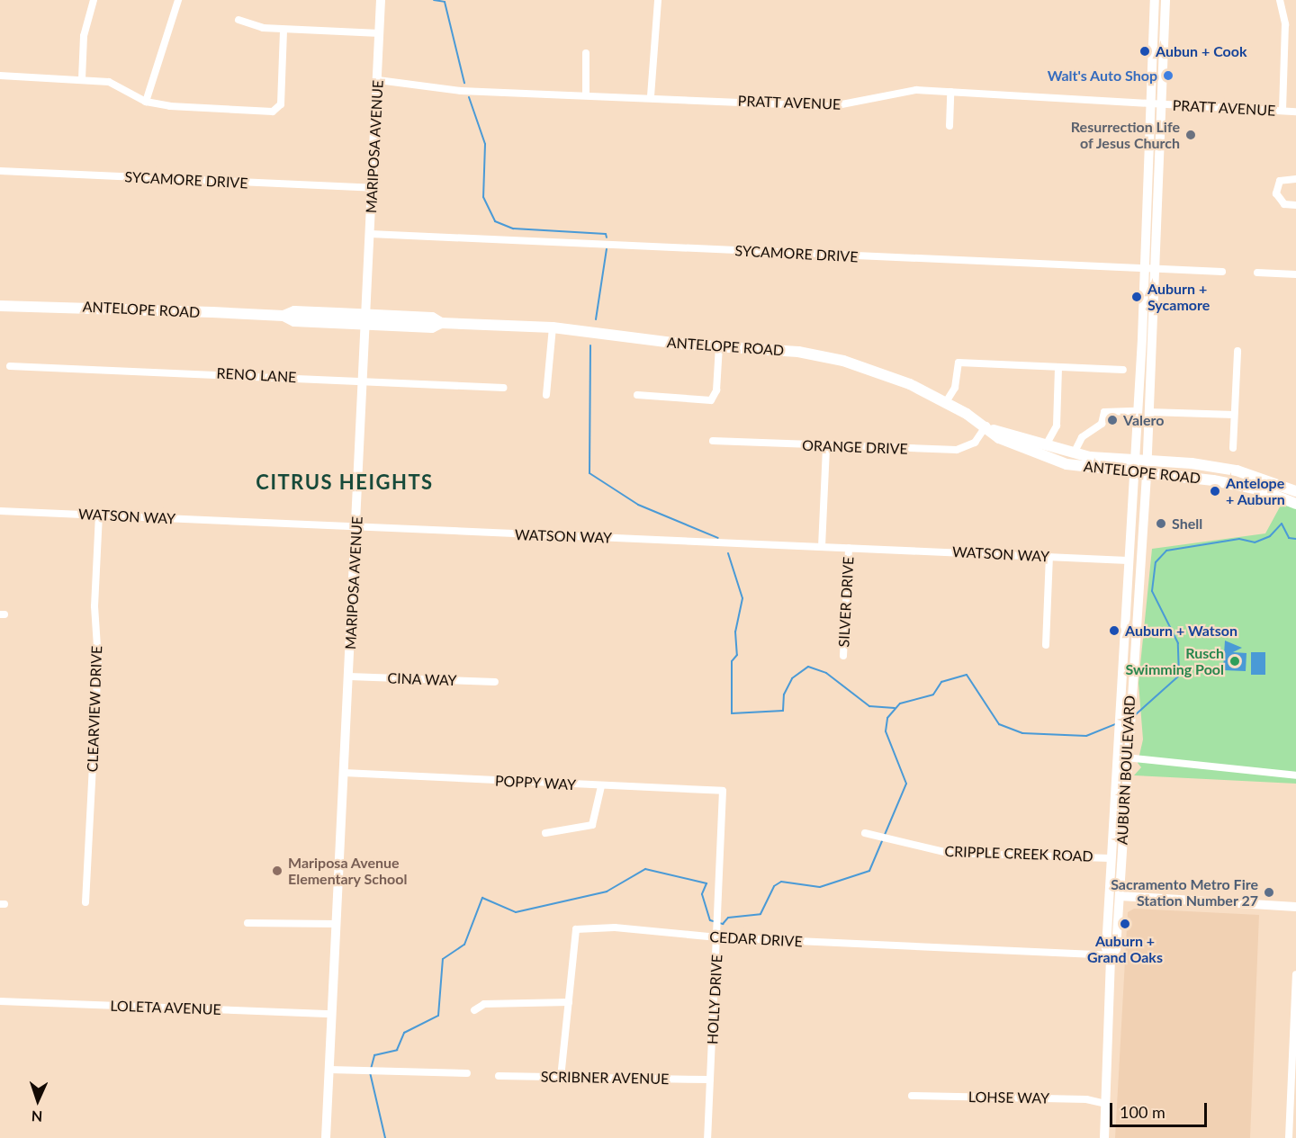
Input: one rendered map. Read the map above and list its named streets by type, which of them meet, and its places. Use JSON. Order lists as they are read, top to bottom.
{
  "streets": {
    "main road": ["MARIPOSA AVENUE", "ANTELOPE ROAD", "AUBURN BOULEVARD"],
    "street": [
      "PRATT AVENUE",
      "SYCAMORE DRIVE",
      "RENO LANE",
      "ORANGE DRIVE",
      "WATSON WAY",
      "SILVER DRIVE",
      "CINA WAY",
      "CLEARVIEW DRIVE",
      "POPPY WAY",
      "CRIPPLE CREEK ROAD",
      "CEDAR DRIVE",
      "HOLLY DRIVE",
      "LOLETA AVENUE",
      "SCRIBNER AVENUE",
      "LOHSE WAY"
    ]
  },
  "crossings": [
    ["PRATT AVENUE", "MARIPOSA AVENUE"],
    ["PRATT AVENUE", "AUBURN BOULEVARD"],
    ["MARIPOSA AVENUE", "SYCAMORE DRIVE"],
    ["MARIPOSA AVENUE", "ANTELOPE ROAD"],
    ["MARIPOSA AVENUE", "RENO LANE"],
    ["MARIPOSA AVENUE", "WATSON WAY"],
    ["MARIPOSA AVENUE", "CINA WAY"],
    ["MARIPOSA AVENUE", "POPPY WAY"],
    ["MARIPOSA AVENUE", "LOLETA AVENUE"],
    ["SYCAMORE DRIVE", "AUBURN BOULEVARD"],
    ["ANTELOPE ROAD", "ORANGE DRIVE"],
    ["ANTELOPE ROAD", "AUBURN BOULEVARD"],
    ["WATSON WAY", "SILVER DRIVE"],
    ["WATSON WAY", "CLEARVIEW DRIVE"],
    ["WATSON WAY", "AUBURN BOULEVARD"],
    ["AUBURN BOULEVARD", "CRIPPLE CREEK ROAD"],
    ["AUBURN BOULEVARD", "CEDAR DRIVE"],
    ["AUBURN BOULEVARD", "LOHSE WAY"],
    ["POPPY WAY", "HOLLY DRIVE"],
    ["CEDAR DRIVE", "HOLLY DRIVE"],
    ["HOLLY DRIVE", "SCRIBNER AVENUE"]
  ],
  "districts": ["CITRUS HEIGHTS"],
  "places": [
    "Aubun + Cook",
    "Walt's Auto Shop",
    "Resurrection Life of Jesus Church",
    "Auburn + Sycamore",
    "Valero",
    "Antelope + Auburn",
    "Shell",
    "Auburn + Watson",
    "Rusch Swimming Pool",
    "Mariposa Avenue Elementary School",
    "Sacramento Metro Fire Station Number 27",
    "Auburn + Grand Oaks"
  ],
  "scale_bar": "100 m",
  "north": "bottom"
}
